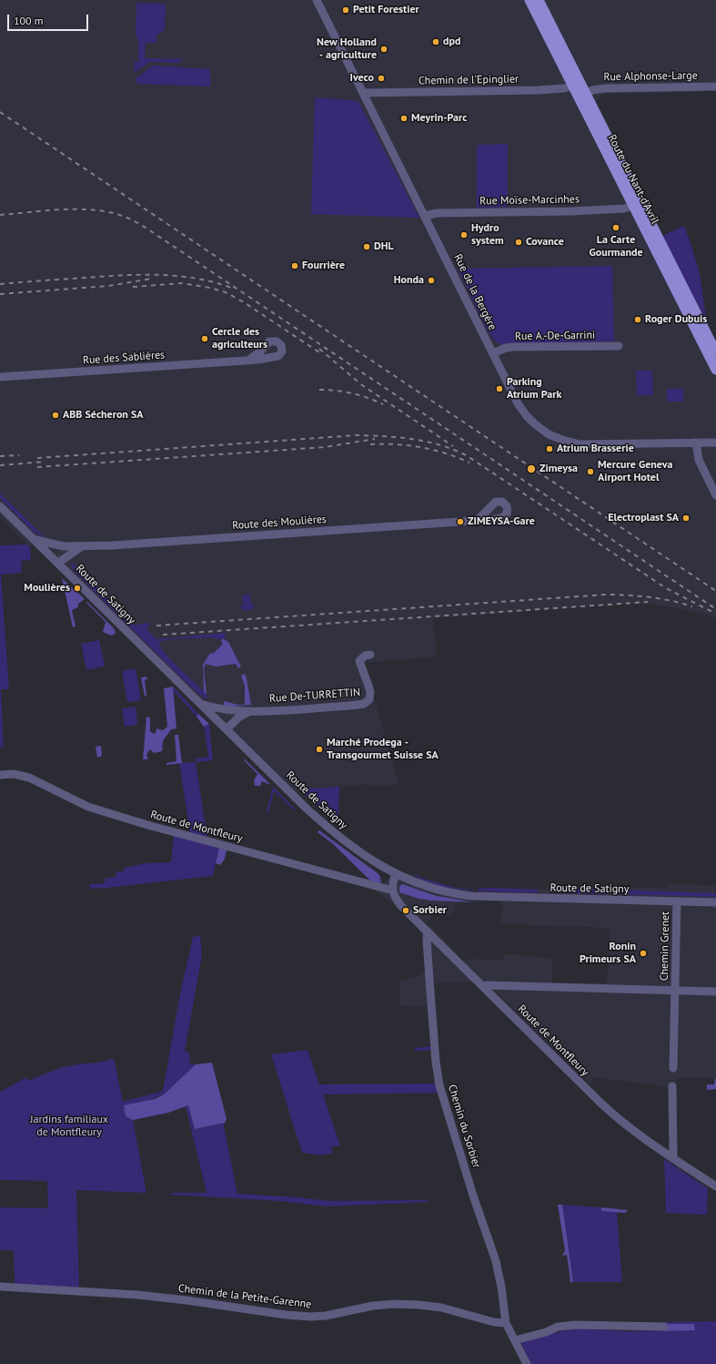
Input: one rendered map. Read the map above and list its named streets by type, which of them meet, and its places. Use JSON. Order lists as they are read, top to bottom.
{
  "streets": {
    "main road": ["Route du Nant-d'Avril"],
    "street": [
      "Rue Alphonse-Large",
      "Chemin de l'Epinglier",
      "Rue Moïse-Marcinhes",
      "Rue de la Bergère",
      "Rue A.-De-Garrini",
      "Rue des Sablières",
      "Route des Moulières",
      "Route de Satigny",
      "Rue De-TURRETTIN",
      "Route de Montfleury",
      "Chemin Grenet",
      "Chemin du Sorbier",
      "Chemin de la Petite-Garenne"
    ]
  },
  "crossings": [
    ["Rue Alphonse-Large", "Route du Nant-d'Avril"],
    ["Chemin de l'Epinglier", "Route du Nant-d'Avril"],
    ["Chemin de l'Epinglier", "Rue de la Bergère"],
    ["Route du Nant-d'Avril", "Rue Moïse-Marcinhes"],
    ["Rue Moïse-Marcinhes", "Rue de la Bergère"],
    ["Rue de la Bergère", "Rue A.-De-Garrini"],
    ["Route de Satigny", "Rue De-TURRETTIN"],
    ["Route de Satigny", "Chemin Grenet"],
    ["Route de Montfleury", "Chemin du Sorbier"],
    ["Chemin du Sorbier", "Chemin de la Petite-Garenne"]
  ],
  "parks": ["Jardins familiaux de Montfleury"],
  "places": [
    "Petit Forestier",
    "dpd",
    "New Holland - agriculture",
    "Iveco",
    "Meyrin-Parc",
    "La Carte Gourmande",
    "Hydro system",
    "Covance",
    "DHL",
    "Fourrière",
    "Honda",
    "Roger Dubuis",
    "Cercle des agriculteurs",
    "Parking Atrium Park",
    "ABB Sécheron SA",
    "Atrium Brasserie",
    "Zimeysa",
    "Mercure Geneva Airport Hotel",
    "Electroplast SA",
    "ZIMEYSA-Gare",
    "Moulières",
    "Marché Prodega - Transgourmet Suisse SA",
    "Sorbier",
    "Ronin Primeurs SA"
  ],
  "scale_bar": "100 m"
}
